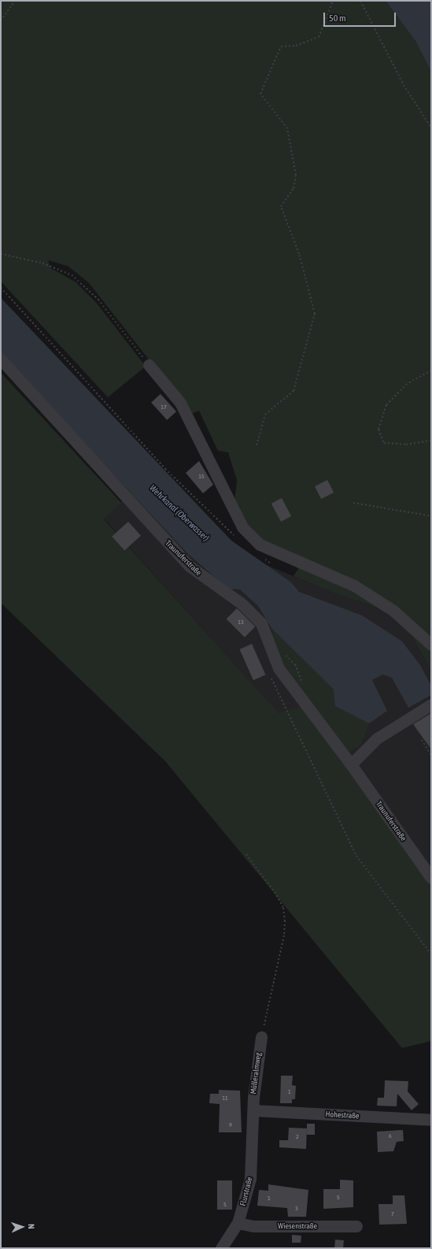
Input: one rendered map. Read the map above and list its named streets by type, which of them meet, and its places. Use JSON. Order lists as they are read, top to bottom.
{
  "streets": {
    "street": [
      "Traunuferstraße",
      "Mülleralmweg",
      "Hohestraße",
      "Flurstraße",
      "Wiesenstraße"
    ]
  },
  "crossings": [
    ["Mülleralmweg", "Hohestraße"],
    ["Mülleralmweg", "Flurstraße"],
    ["Hohestraße", "Flurstraße"],
    ["Flurstraße", "Wiesenstraße"]
  ],
  "water": ["Wehrkanal (Oberwasser)"],
  "house_numbers": [
    "17",
    "15",
    "13",
    "1",
    "11",
    "9",
    "6",
    "2",
    "5",
    "1",
    "5",
    "3",
    "7"
  ],
  "scale_bar": "50 m",
  "north": "right"
}
